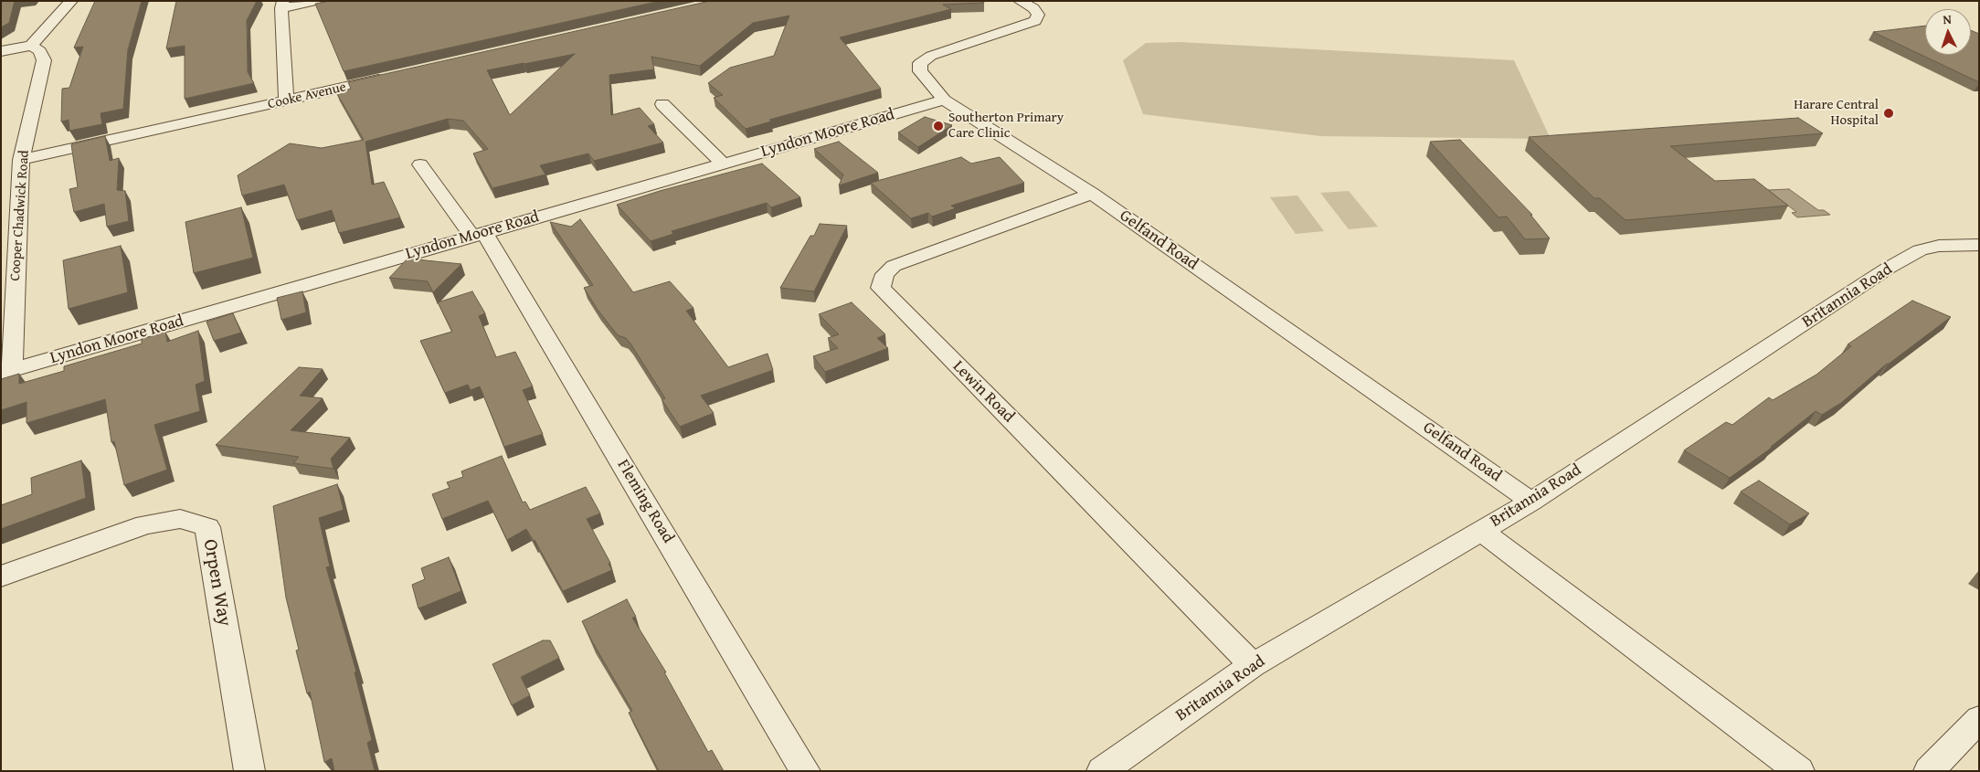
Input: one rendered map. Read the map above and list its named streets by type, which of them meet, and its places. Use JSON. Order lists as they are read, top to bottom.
{
  "streets": {
    "street": [
      "Cooke Avenue",
      "Lyndon Moore Road",
      "Cooper Chadwick Road",
      "Gelfand Road",
      "Britannia Road",
      "Lewin Road",
      "Fleming Road",
      "Orpen Way"
    ]
  },
  "crossings": [
    ["Cooke Avenue", "Cooper Chadwick Road"],
    ["Lyndon Moore Road", "Cooper Chadwick Road"],
    ["Lyndon Moore Road", "Gelfand Road"],
    ["Lyndon Moore Road", "Fleming Road"],
    ["Gelfand Road", "Britannia Road"],
    ["Gelfand Road", "Lewin Road"],
    ["Britannia Road", "Lewin Road"]
  ],
  "places": ["Harare Central Hospital", "Southerton Primary Care Clinic"],
  "north": "top"
}
